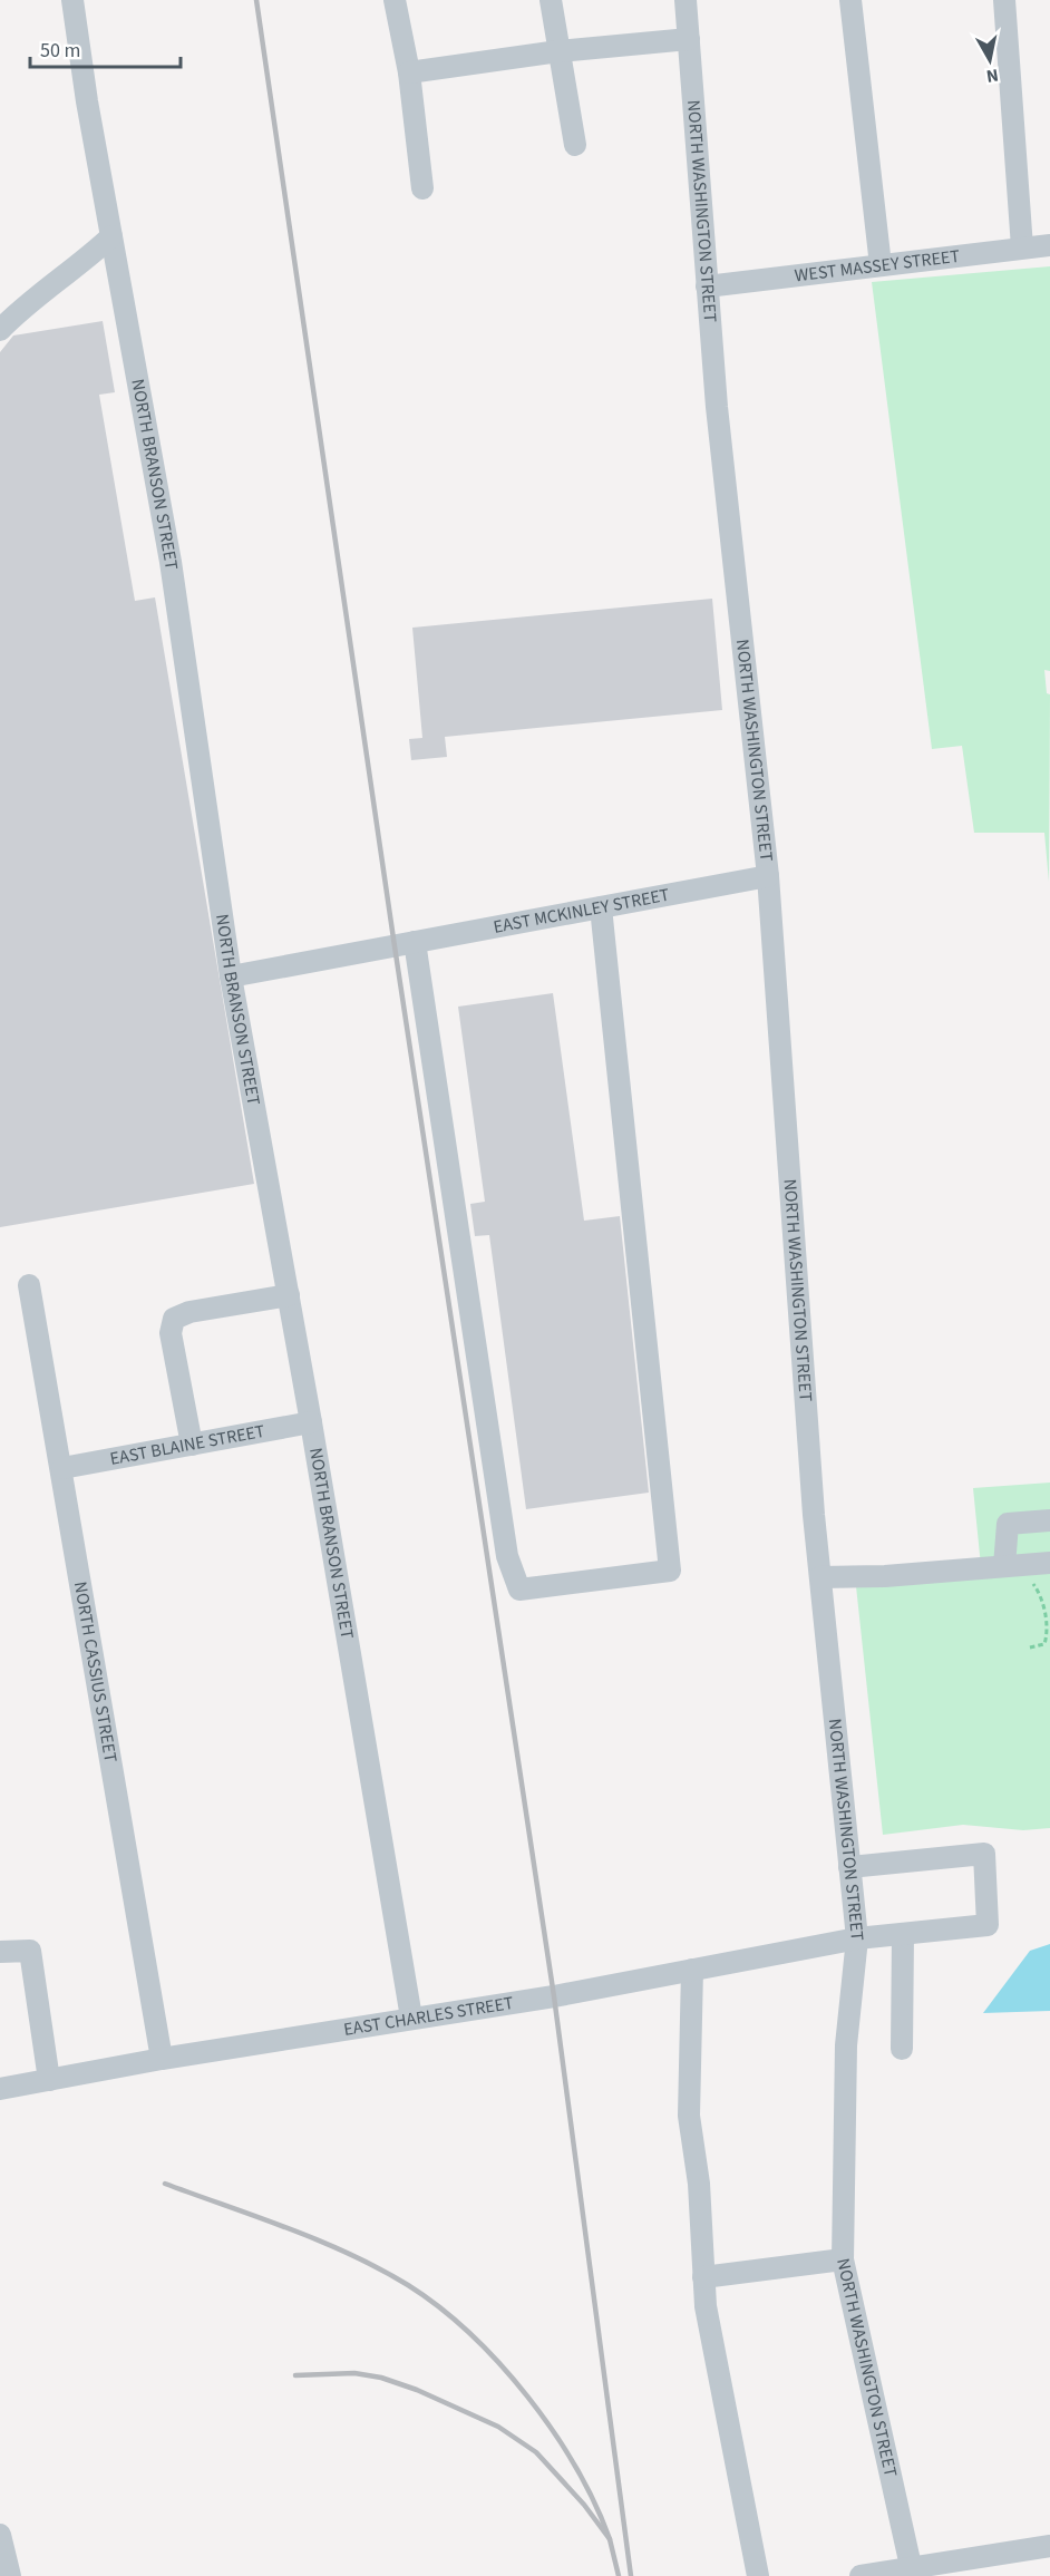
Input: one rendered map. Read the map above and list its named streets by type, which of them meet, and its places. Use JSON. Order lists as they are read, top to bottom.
{
  "streets": {
    "street": [
      "NORTH WASHINGTON STREET",
      "WEST MASSEY STREET",
      "NORTH BRANSON STREET",
      "EAST MCKINLEY STREET",
      "EAST BLAINE STREET",
      "NORTH CASSIUS STREET",
      "EAST CHARLES STREET"
    ]
  },
  "crossings": [
    ["NORTH WASHINGTON STREET", "WEST MASSEY STREET"],
    ["NORTH WASHINGTON STREET", "EAST MCKINLEY STREET"],
    ["NORTH WASHINGTON STREET", "EAST CHARLES STREET"],
    ["NORTH BRANSON STREET", "EAST MCKINLEY STREET"],
    ["NORTH BRANSON STREET", "EAST BLAINE STREET"],
    ["NORTH BRANSON STREET", "EAST CHARLES STREET"],
    ["EAST BLAINE STREET", "NORTH CASSIUS STREET"],
    ["NORTH CASSIUS STREET", "EAST CHARLES STREET"]
  ],
  "scale_bar": "50 m",
  "north": "bottom"
}
